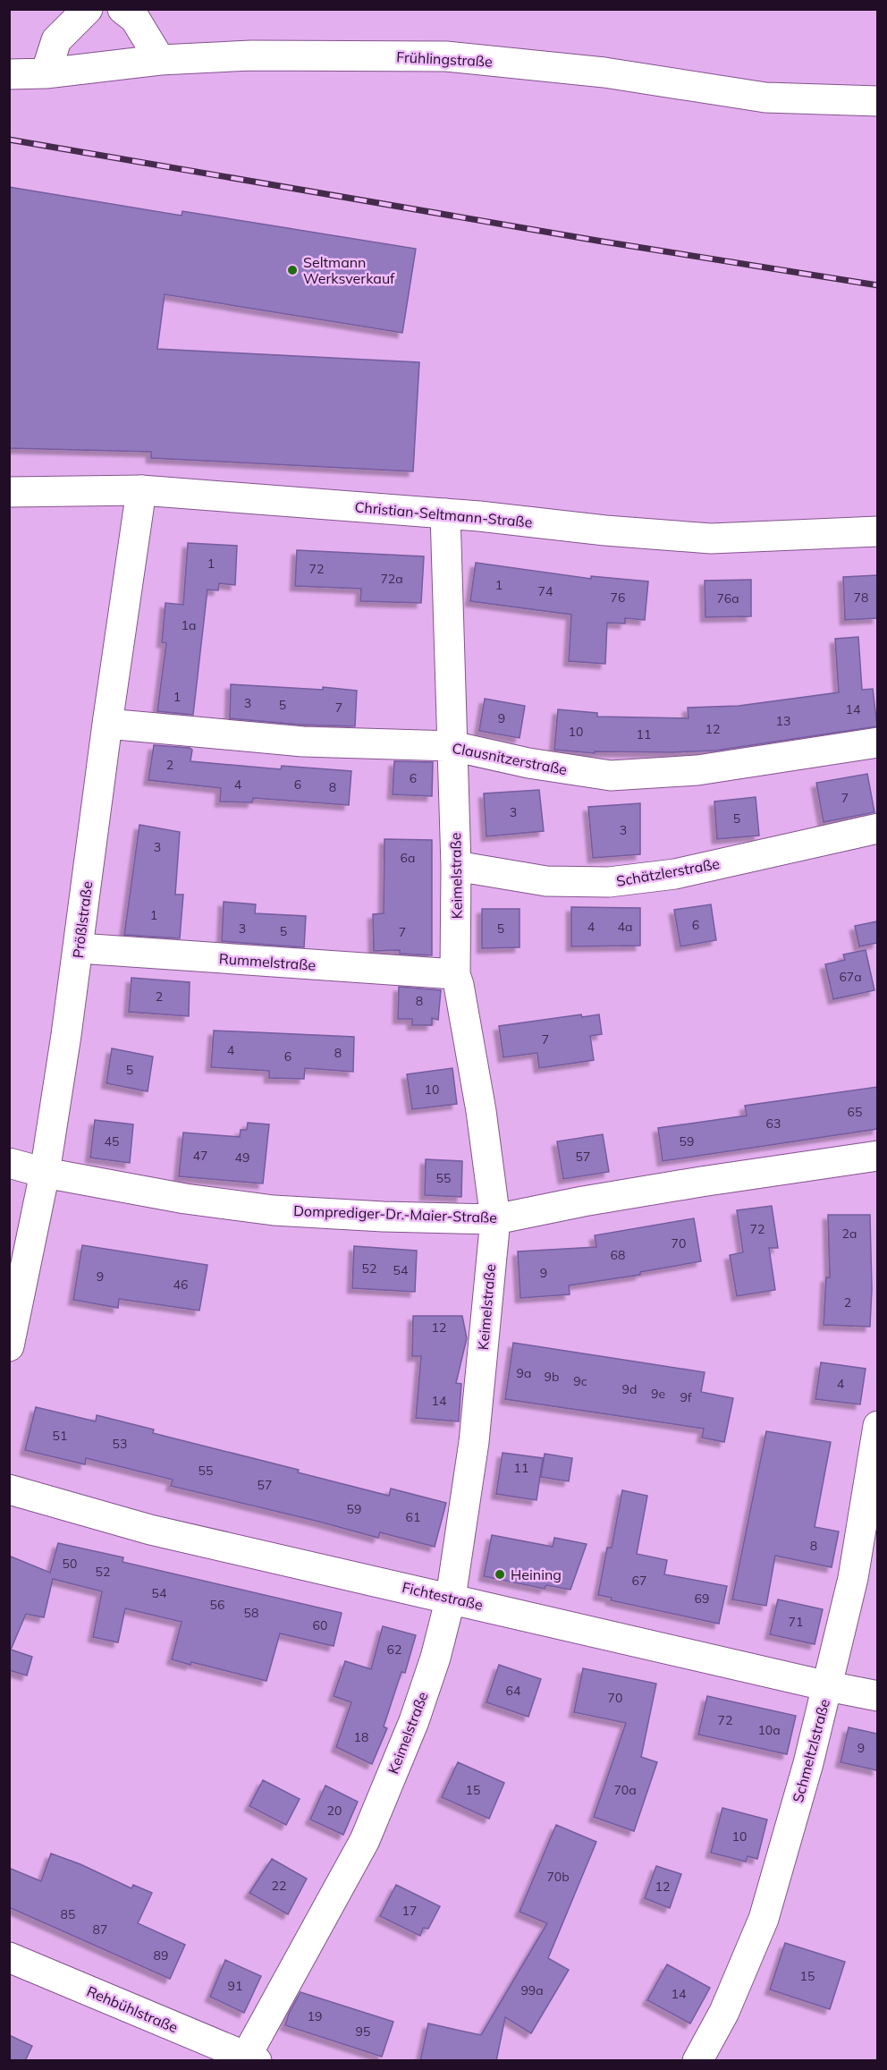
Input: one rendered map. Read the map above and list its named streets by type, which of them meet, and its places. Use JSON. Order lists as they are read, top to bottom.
{
  "streets": {
    "street": [
      "Frühlingstraße",
      "Christian-Seltmann-Straße",
      "Clausnitzerstraße",
      "Schätzlerstraße",
      "Keimelstraße",
      "Prößlstraße",
      "Rummelstraße",
      "Domprediger-Dr.-Maier-Straße",
      "Fichtestraße",
      "Schmeltzlstraße",
      "Rehbühlstraße"
    ]
  },
  "crossings": [
    ["Christian-Seltmann-Straße", "Keimelstraße"],
    ["Christian-Seltmann-Straße", "Prößlstraße"],
    ["Clausnitzerstraße", "Keimelstraße"],
    ["Clausnitzerstraße", "Prößlstraße"],
    ["Schätzlerstraße", "Keimelstraße"],
    ["Keimelstraße", "Rummelstraße"],
    ["Keimelstraße", "Domprediger-Dr.-Maier-Straße"],
    ["Keimelstraße", "Fichtestraße"],
    ["Keimelstraße", "Rehbühlstraße"],
    ["Prößlstraße", "Rummelstraße"],
    ["Prößlstraße", "Domprediger-Dr.-Maier-Straße"],
    ["Fichtestraße", "Schmeltzlstraße"]
  ],
  "places": ["Seltmann Werksverkauf", "Heining"],
  "house_numbers": [
    "1",
    "72",
    "72a",
    "1",
    "74",
    "76",
    "78",
    "76a",
    "1a",
    "1",
    "3",
    "5",
    "7",
    "14",
    "9",
    "13",
    "12",
    "10",
    "11",
    "2",
    "6",
    "4",
    "6",
    "8",
    "7",
    "3",
    "5",
    "3",
    "3",
    "6a",
    "1",
    "6",
    "4",
    "4a",
    "3",
    "5",
    "5",
    "7",
    "67a",
    "2",
    "8",
    "7",
    "4",
    "8",
    "6",
    "5",
    "10",
    "65",
    "63",
    "45",
    "59",
    "47",
    "57",
    "49",
    "55",
    "72",
    "2a",
    "70",
    "68",
    "52",
    "54",
    "9",
    "9",
    "46",
    "2",
    "12",
    "9a",
    "9b",
    "9c",
    "4",
    "9d",
    "9e",
    "9f",
    "14",
    "51",
    "53",
    "11",
    "55",
    "57",
    "59",
    "61",
    "8",
    "50",
    "52",
    "67",
    "54",
    "69",
    "56",
    "58",
    "71",
    "60",
    "62",
    "64",
    "70",
    "72",
    "10a",
    "18",
    "9",
    "15",
    "70a",
    "20",
    "10",
    "70b",
    "22",
    "12",
    "17",
    "85",
    "87",
    "89",
    "15",
    "91",
    "99a",
    "14",
    "19",
    "95"
  ]
}
